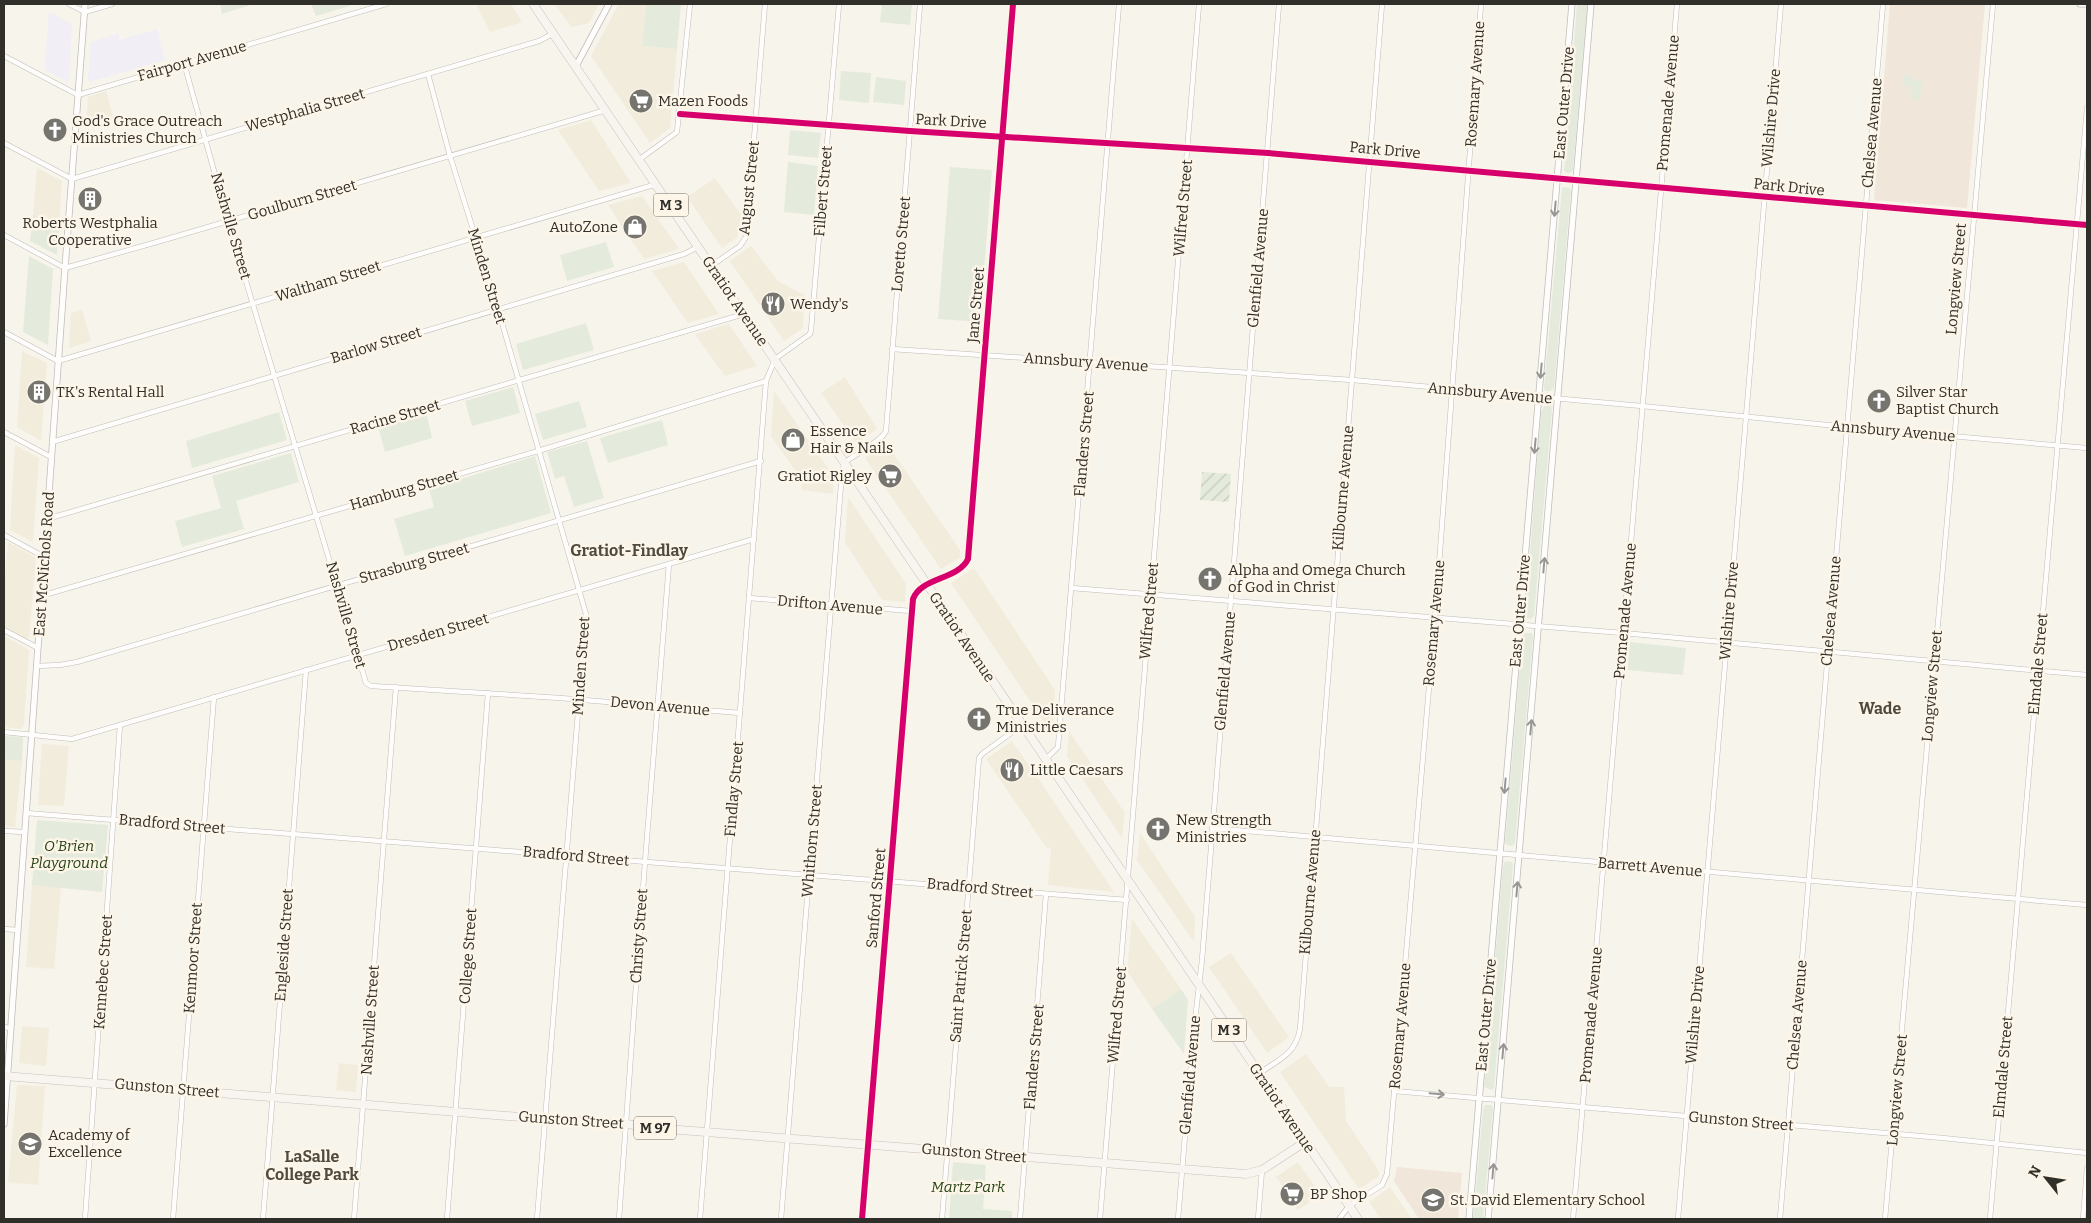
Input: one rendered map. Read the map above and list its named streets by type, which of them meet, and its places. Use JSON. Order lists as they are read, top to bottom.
{
  "streets": {
    "main road": [
      "M 3",
      "Gratiot Avenue",
      "Gunston Street",
      "M 97"
    ],
    "street": [
      "Fairport Avenue",
      "Rosemary Avenue",
      "East Outer Drive",
      "Promenade Avenue",
      "Westphalia Street",
      "Wilshire Drive",
      "Park Drive",
      "Chelsea Avenue",
      "August Street",
      "Filbert Street",
      "Goulburn Street",
      "Wilfred Street",
      "Nashville Street",
      "Loretto Street",
      "Glenfield Avenue",
      "Minden Street",
      "Longview Street",
      "Waltham Street",
      "Jane Street",
      "Barlow Street",
      "Annsbury Avenue",
      "Racine Street",
      "Flanders Street",
      "Kilbourne Avenue",
      "Hamburg Street",
      "Strasburg Street",
      "East McNichols Road",
      "Drifton Avenue",
      "Dresden Street",
      "Elmdale Street",
      "Devon Avenue",
      "Findlay Street",
      "Bradford Street",
      "Whithorn Street",
      "Barrett Avenue",
      "Sanford Street",
      "Christy Street",
      "Engleside Street",
      "College Street",
      "Kenmoor Street",
      "Kennebec Street",
      "Saint Patrick Street"
    ]
  },
  "crossings": [
    ["Fairport Avenue", "Nashville Street"],
    ["Fairport Avenue", "East McNichols Road"],
    ["Rosemary Avenue", "Park Drive"],
    ["Rosemary Avenue", "Gratiot Avenue"],
    ["Rosemary Avenue", "Annsbury Avenue"],
    ["Rosemary Avenue", "Barrett Avenue"],
    ["Rosemary Avenue", "Gunston Street"],
    ["East Outer Drive", "Park Drive"],
    ["East Outer Drive", "Annsbury Avenue"],
    ["East Outer Drive", "Barrett Avenue"],
    ["East Outer Drive", "Gunston Street"],
    ["Promenade Avenue", "Park Drive"],
    ["Promenade Avenue", "Annsbury Avenue"],
    ["Promenade Avenue", "Barrett Avenue"],
    ["Promenade Avenue", "Gunston Street"],
    ["Westphalia Street", "Nashville Street"],
    ["Westphalia Street", "Minden Street"],
    ["Westphalia Street", "Gratiot Avenue"],
    ["Westphalia Street", "East McNichols Road"],
    ["Wilshire Drive", "Park Drive"],
    ["Wilshire Drive", "Annsbury Avenue"],
    ["Wilshire Drive", "Barrett Avenue"],
    ["Wilshire Drive", "Gunston Street"],
    ["Park Drive", "Chelsea Avenue"],
    ["Park Drive", "August Street"],
    ["Park Drive", "Filbert Street"],
    ["Park Drive", "Wilfred Street"],
    ["Park Drive", "Loretto Street"],
    ["Park Drive", "Glenfield Avenue"],
    ["Park Drive", "Longview Street"],
    ["Park Drive", "Jane Street"],
    ["Park Drive", "Flanders Street"],
    ["Park Drive", "Kilbourne Avenue"],
    ["Park Drive", "Elmdale Street"],
    ["Chelsea Avenue", "Annsbury Avenue"],
    ["Chelsea Avenue", "Barrett Avenue"],
    ["Chelsea Avenue", "Gunston Street"],
    ["August Street", "Gratiot Avenue"],
    ["Filbert Street", "Gratiot Avenue"],
    ["Filbert Street", "Findlay Street"],
    ["Goulburn Street", "Nashville Street"],
    ["Goulburn Street", "Minden Street"],
    ["Goulburn Street", "Gratiot Avenue"],
    ["Goulburn Street", "East McNichols Road"],
    ["Wilfred Street", "Gratiot Avenue"],
    ["Wilfred Street", "Annsbury Avenue"],
    ["Wilfred Street", "Bradford Street"],
    ["Wilfred Street", "Gunston Street"],
    ["Nashville Street", "Waltham Street"],
    ["Nashville Street", "Barlow Street"],
    ["Nashville Street", "Racine Street"],
    ["Nashville Street", "Hamburg Street"],
    ["Nashville Street", "Strasburg Street"],
    ["Nashville Street", "Dresden Street"],
    ["Nashville Street", "Bradford Street"],
    ["Nashville Street", "Gunston Street"],
    ["Loretto Street", "Gratiot Avenue"],
    ["Loretto Street", "Annsbury Avenue"],
    ["Loretto Street", "Whithorn Street"],
    ["Glenfield Avenue", "Gratiot Avenue"],
    ["Glenfield Avenue", "Annsbury Avenue"],
    ["Glenfield Avenue", "Barrett Avenue"],
    ["Glenfield Avenue", "Gunston Street"],
    ["Minden Street", "Waltham Street"],
    ["Minden Street", "Barlow Street"],
    ["Minden Street", "Racine Street"],
    ["Minden Street", "Hamburg Street"],
    ["Minden Street", "Strasburg Street"],
    ["Minden Street", "Dresden Street"],
    ["Minden Street", "Devon Avenue"],
    ["Minden Street", "Bradford Street"],
    ["Minden Street", "Gunston Street"],
    ["Longview Street", "Annsbury Avenue"],
    ["Longview Street", "Barrett Avenue"],
    ["Longview Street", "Gunston Street"],
    ["Waltham Street", "Gratiot Avenue"],
    ["Waltham Street", "East McNichols Road"],
    ["Gratiot Avenue", "Jane Street"],
    ["Gratiot Avenue", "Barlow Street"],
    ["Gratiot Avenue", "Racine Street"],
    ["Gratiot Avenue", "Flanders Street"],
    ["Gratiot Avenue", "Kilbourne Avenue"],
    ["Gratiot Avenue", "Findlay Street"],
    ["Gratiot Avenue", "Whithorn Street"],
    ["Gratiot Avenue", "Sanford Street"],
    ["Gratiot Avenue", "Saint Patrick Street"],
    ["Gratiot Avenue", "Gunston Street"],
    ["Jane Street", "Annsbury Avenue"],
    ["Jane Street", "Sanford Street"],
    ["Barlow Street", "East McNichols Road"],
    ["Annsbury Avenue", "Flanders Street"],
    ["Annsbury Avenue", "Kilbourne Avenue"],
    ["Annsbury Avenue", "Elmdale Street"],
    ["Racine Street", "East McNichols Road"],
    ["Flanders Street", "Bradford Street"],
    ["Flanders Street", "Gunston Street"],
    ["Kilbourne Avenue", "Barrett Avenue"],
    ["Hamburg Street", "East McNichols Road"],
    ["Hamburg Street", "Findlay Street"],
    ["Strasburg Street", "East McNichols Road"],
    ["Strasburg Street", "Findlay Street"],
    ["East McNichols Road", "Dresden Street"],
    ["East McNichols Road", "Bradford Street"],
    ["East McNichols Road", "Gunston Street"],
    ["Drifton Avenue", "Findlay Street"],
    ["Drifton Avenue", "Whithorn Street"],
    ["Drifton Avenue", "Sanford Street"],
    ["Dresden Street", "Findlay Street"],
    ["Dresden Street", "Christy Street"],
    ["Dresden Street", "Engleside Street"],
    ["Dresden Street", "Kenmoor Street"],
    ["Dresden Street", "Kennebec Street"],
    ["Elmdale Street", "Barrett Avenue"],
    ["Elmdale Street", "Gunston Street"],
    ["Devon Avenue", "Findlay Street"],
    ["Devon Avenue", "Christy Street"],
    ["Devon Avenue", "College Street"],
    ["Findlay Street", "Bradford Street"],
    ["Findlay Street", "Gunston Street"],
    ["Bradford Street", "Whithorn Street"],
    ["Bradford Street", "Sanford Street"],
    ["Bradford Street", "Christy Street"],
    ["Bradford Street", "Engleside Street"],
    ["Bradford Street", "College Street"],
    ["Bradford Street", "Kenmoor Street"],
    ["Bradford Street", "Kennebec Street"],
    ["Bradford Street", "Saint Patrick Street"],
    ["Whithorn Street", "Gunston Street"],
    ["Sanford Street", "Gunston Street"],
    ["Christy Street", "Gunston Street"],
    ["Engleside Street", "Gunston Street"],
    ["College Street", "Gunston Street"],
    ["Kenmoor Street", "Gunston Street"],
    ["Kennebec Street", "Gunston Street"],
    ["Saint Patrick Street", "Gunston Street"]
  ],
  "districts": ["Gratiot-Findlay", "Wade", "LaSalle College Park"],
  "parks": ["O'Brien Playground", "Martz Park"],
  "places": {
    "supermarket": ["Mazen Foods", "Gratiot Rigley", "BP Shop"],
    "church": [
      "God's Grace Outreach Ministries Church",
      "Silver Star Baptist Church",
      "Alpha and Omega Church of God in Christ",
      "True Deliverance Ministries",
      "New Strength Ministries"
    ],
    "building": ["Roberts Westphalia Cooperative", "TK's Rental Hall"],
    "shop": ["AutoZone", "Essence Hair & Nails"],
    "restaurant": ["Wendy's", "Little Caesars"],
    "school or university": ["Academy of Excellence", "St. David Elementary School"]
  },
  "north": "top left"
}
